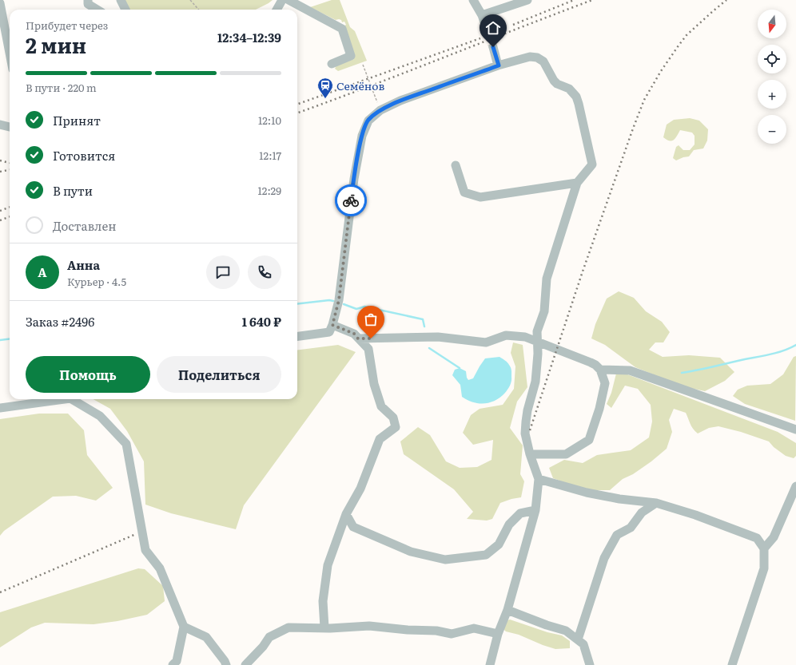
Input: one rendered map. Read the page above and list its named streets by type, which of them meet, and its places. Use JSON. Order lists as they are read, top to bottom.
{
  "places": {
    "station": ["Семёнов"]
  },
  "north": "bottom",
  "page": {
    "map_buttons": ["+", "−"],
    "heading": ["2 мин", "Прибудет через", "12:34–12:39"],
    "panel": [
      "Анна",
      "Курьер · 4.5",
      "Заказ #2496",
      "1 640 ₽"
    ],
    "bar": "В пути · 220 m",
    "list": [
      ["Принят", "12:10"],
      ["Готовится", "12:17"],
      ["В пути", "12:29"],
      "Доставлен"
    ],
    "round": "А",
    "buttons": ["Помощь", "Поделиться"]
  }
}
